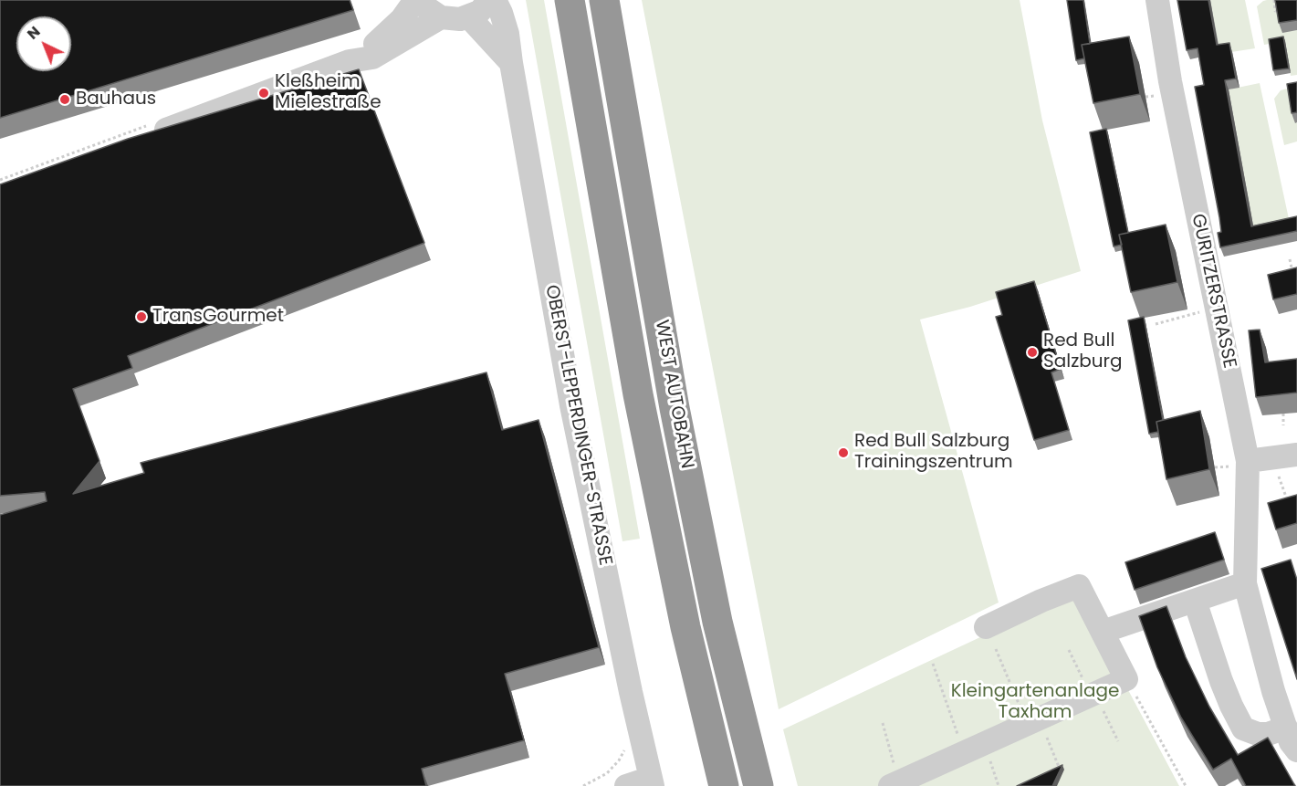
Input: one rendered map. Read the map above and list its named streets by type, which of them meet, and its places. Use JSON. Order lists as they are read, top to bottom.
{
  "streets": {
    "highway": ["WEST AUTOBAHN"],
    "street": ["GURITZERSTRASSE", "OBERST-LEPPERDINGER-STRASSE"]
  },
  "parks": ["Kleingartenanlage Taxham"],
  "places": [
    "Kleßheim Mielestraße",
    "Bauhaus",
    "TransGourmet",
    "Red Bull Salzburg",
    "Red Bull Salzburg Trainingszentrum"
  ],
  "north": "top left"
}
